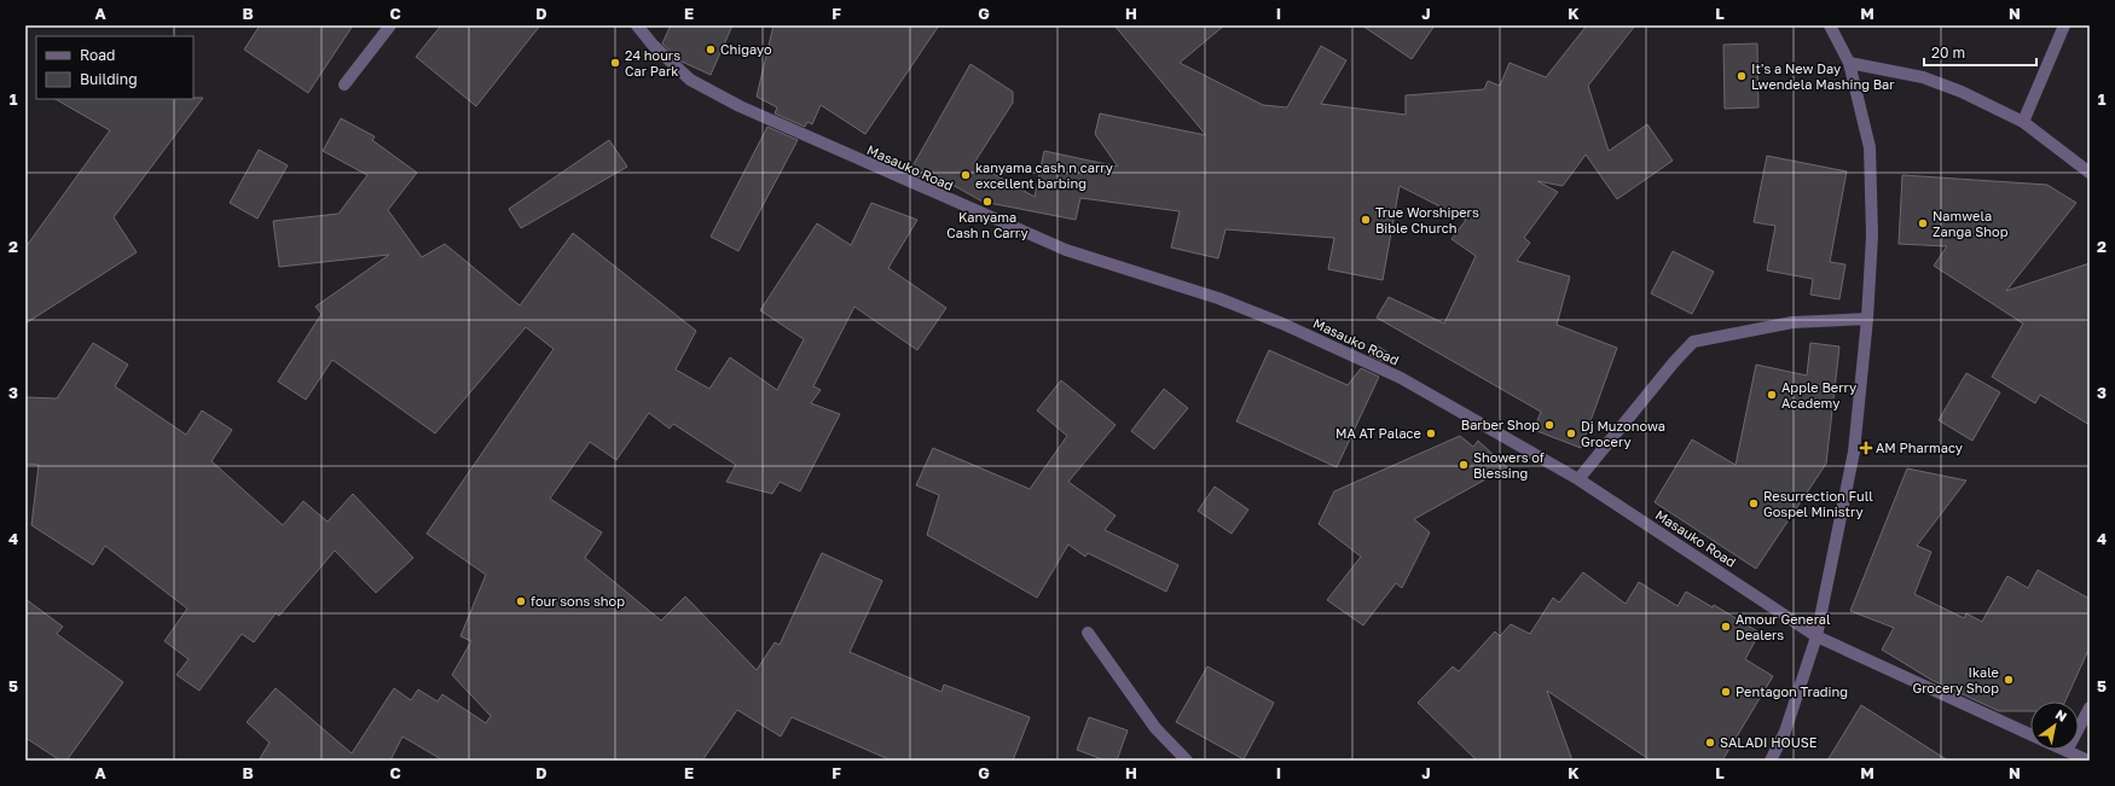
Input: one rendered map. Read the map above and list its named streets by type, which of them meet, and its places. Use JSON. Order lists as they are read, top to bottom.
{
  "streets": {
    "street": ["Masauko Road"]
  },
  "places": {
    "other": [
      "Chigayo",
      "24 hours Car Park",
      "It's a New Day Lwendela Mashing Bar",
      "kanyama cash n carry excellent barbing",
      "Kanyama Cash n Carry",
      "True Worshipers Bible Church",
      "Namwela Zanga Shop",
      "Apple Berry Academy",
      "Barber Shop",
      "MA AT Palace",
      "Dj Muzonowa Grocery",
      "Showers of Blessing",
      "Resurrection Full Gospel Ministry",
      "four sons shop",
      "Amour General Dealers",
      "Ikale Grocery Shop",
      "Pentagon Trading",
      "SALADI HOUSE"
    ],
    "health": ["AM Pharmacy"]
  },
  "legend": ["Road", "Building"],
  "scale_bar": "20 m",
  "north": "top right",
  "grid": {
    "columns": [
      "A",
      "B",
      "C",
      "D",
      "E",
      "F",
      "G",
      "H",
      "I",
      "J",
      "K",
      "L",
      "M",
      "N"
    ],
    "rows": [
      "1",
      "2",
      "3",
      "4",
      "5"
    ]
  }
}
